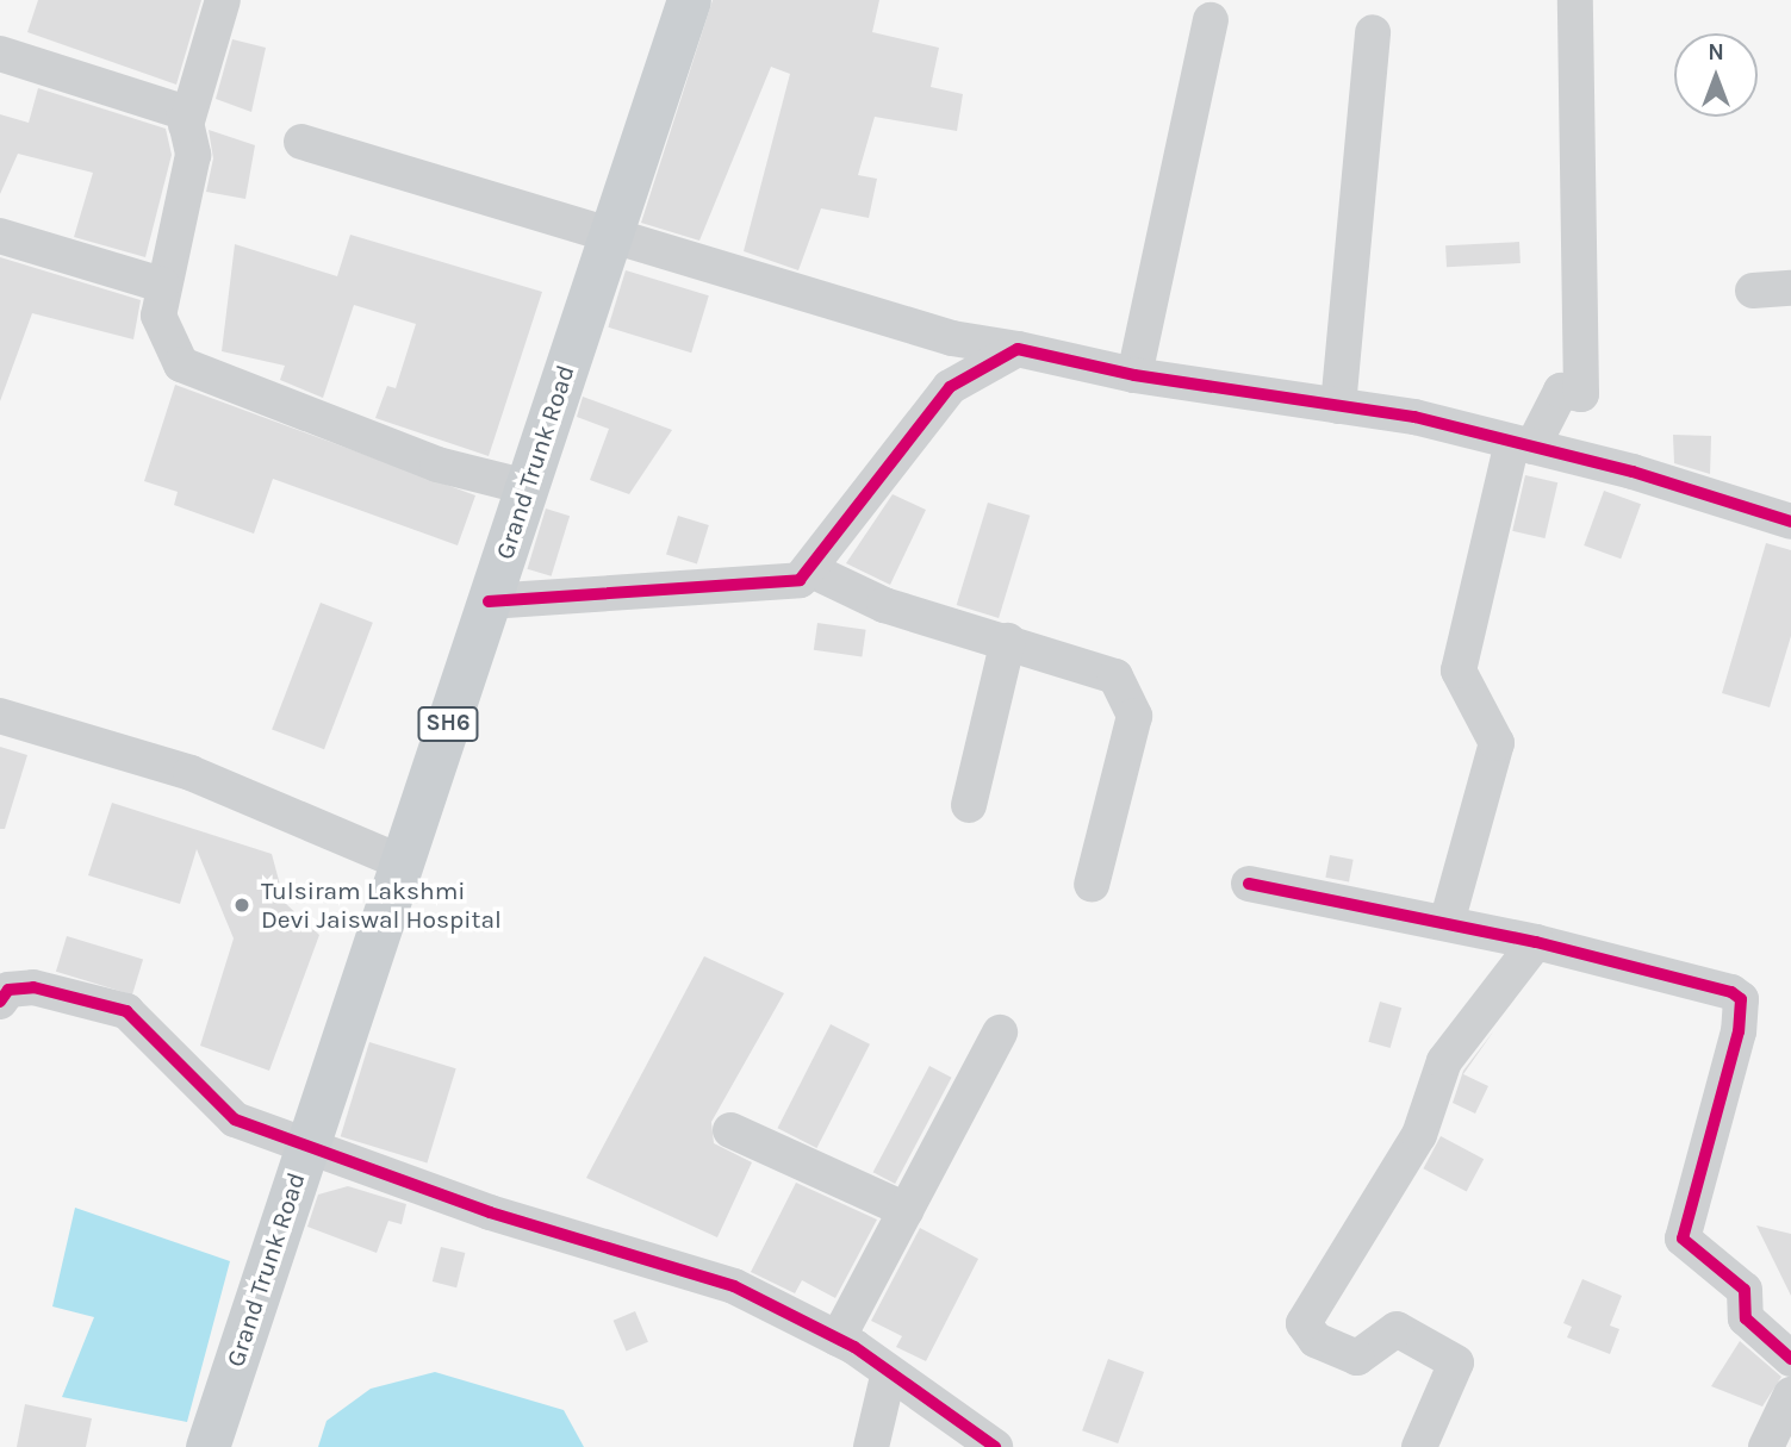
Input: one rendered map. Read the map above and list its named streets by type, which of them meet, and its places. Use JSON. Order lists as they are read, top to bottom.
{
  "streets": {
    "main road": ["Grand Trunk Road", "SH6"]
  },
  "places": ["Tulsiram Lakshmi Devi Jaiswal Hospital"],
  "north": "top"
}
